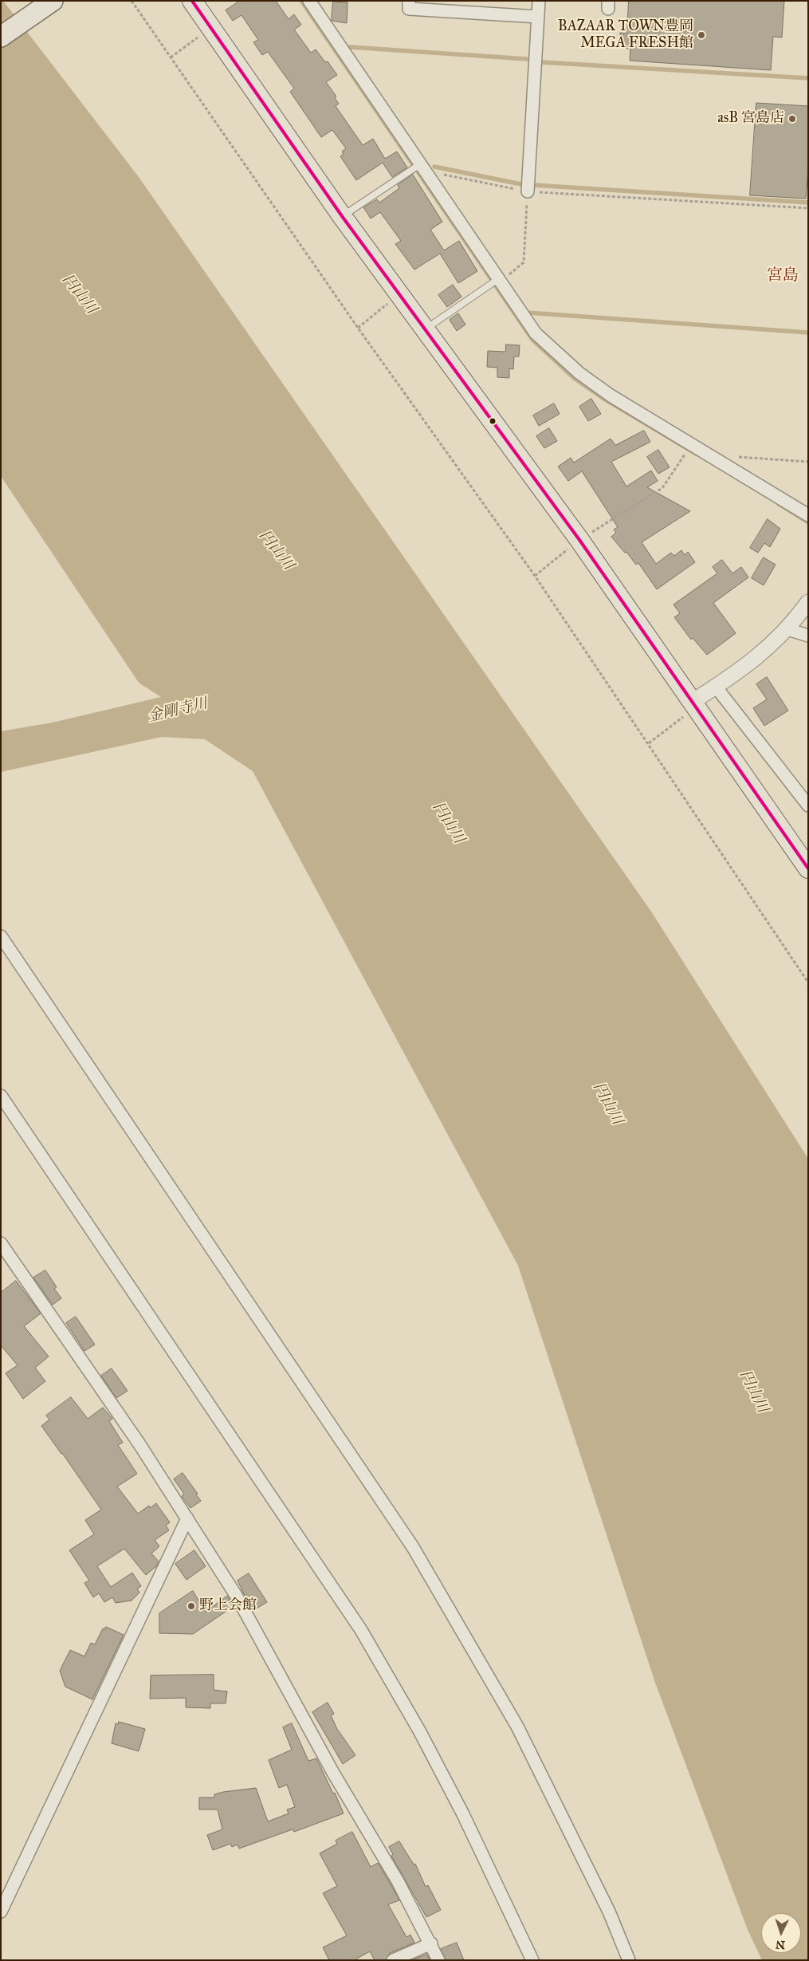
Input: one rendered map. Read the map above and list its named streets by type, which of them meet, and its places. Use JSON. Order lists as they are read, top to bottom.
{
  "districts": ["宮島"],
  "water": ["円山川", "金剛寺川"],
  "places": ["BAZAAR TOWN豊岡 MEGA FRESH館", "asB 宮島店", "野上会館"],
  "north": "bottom"
}
